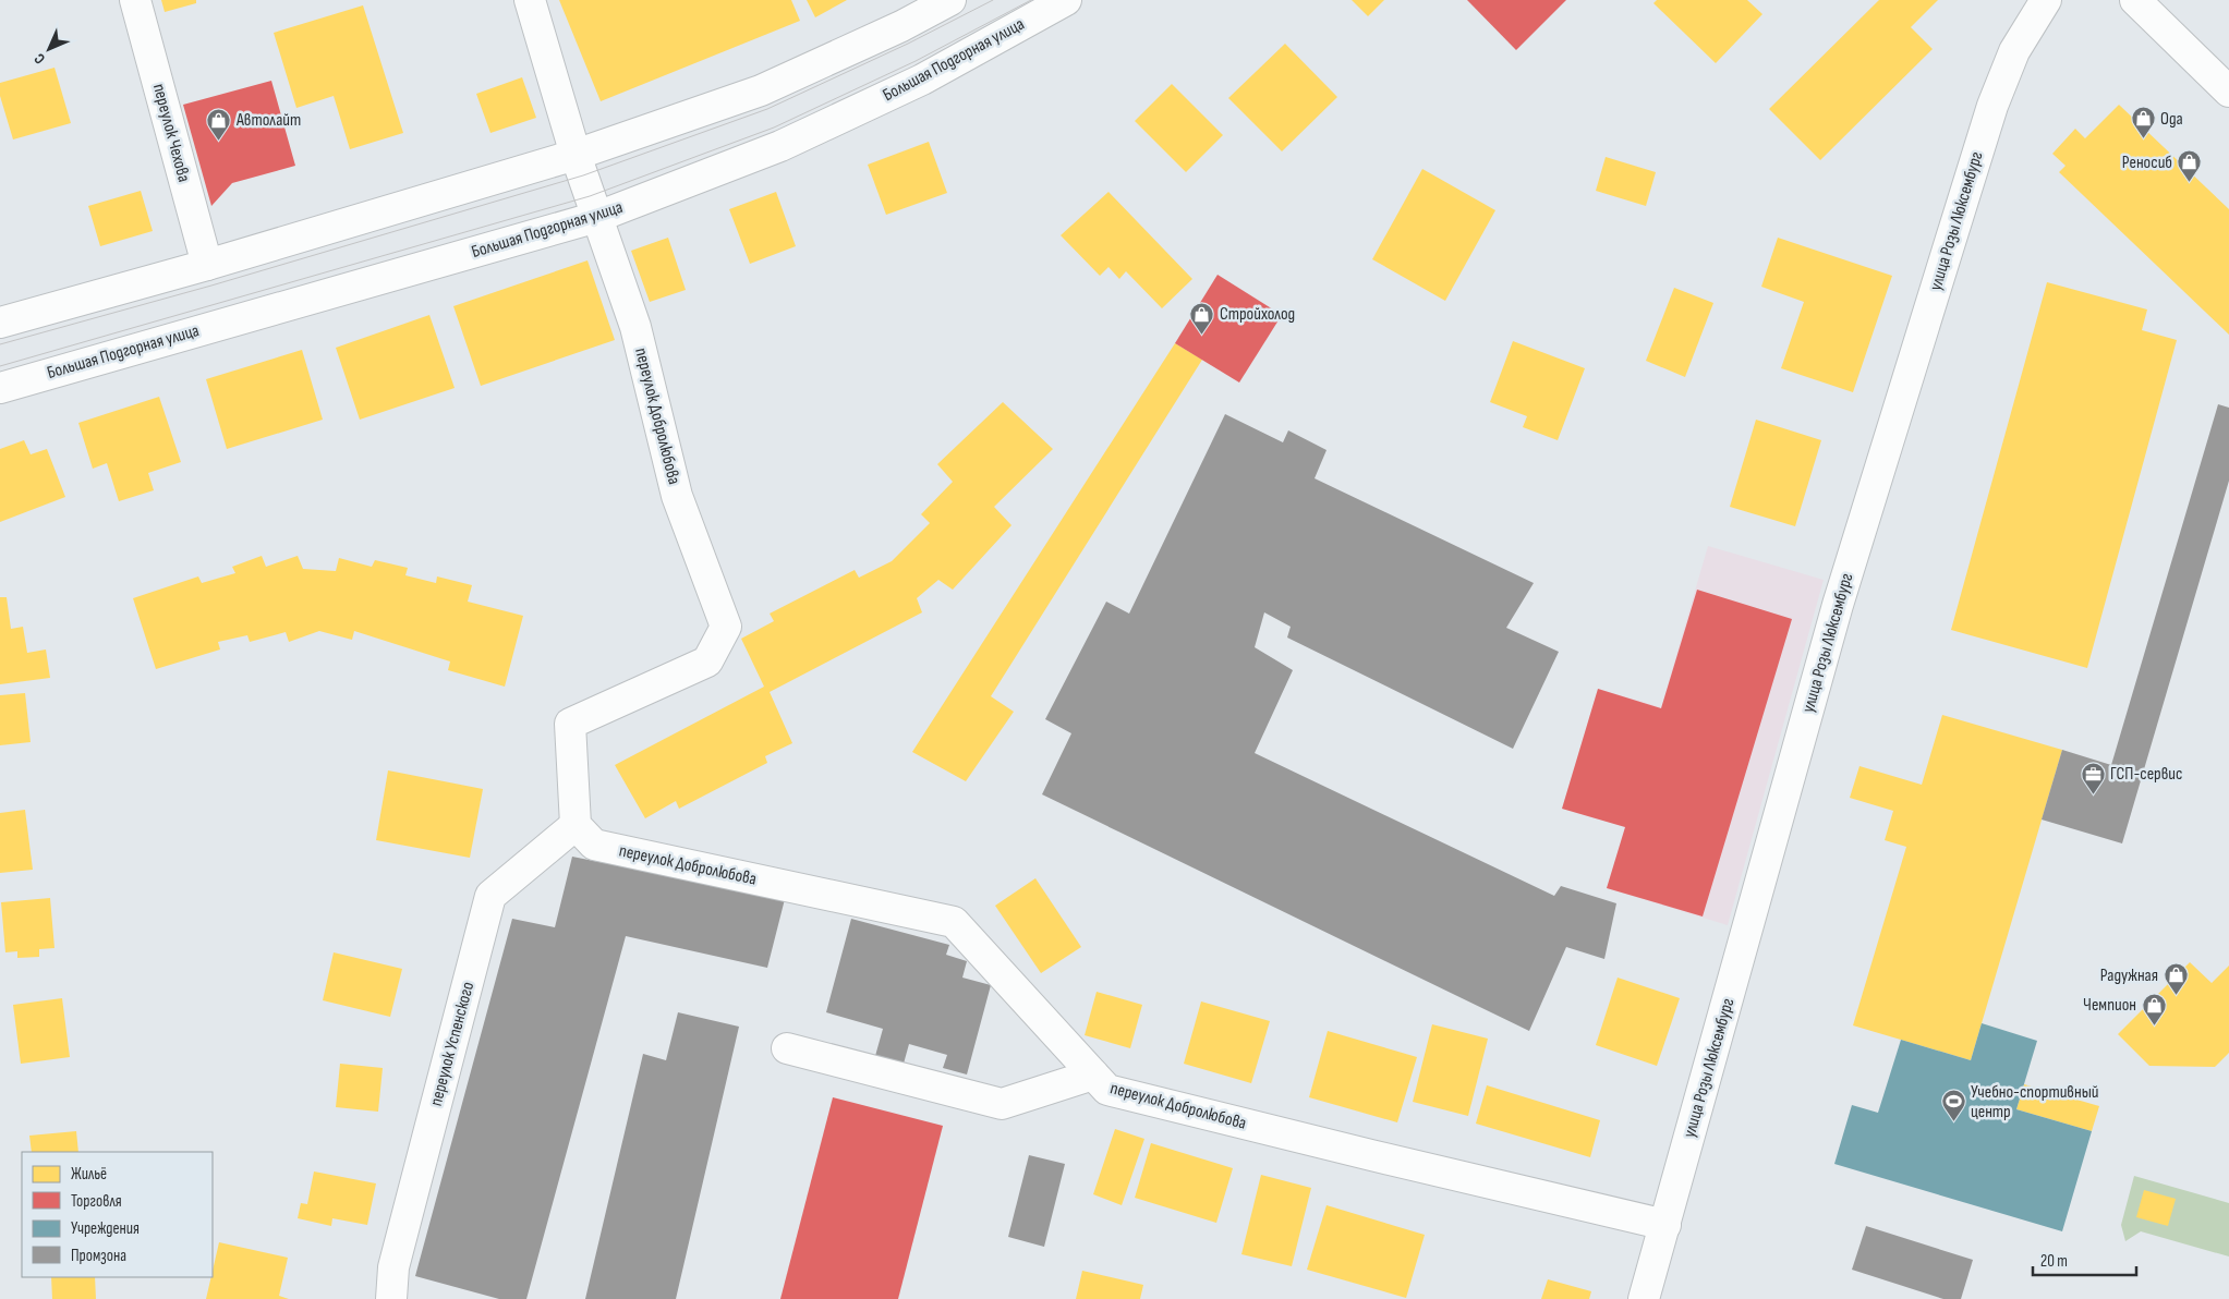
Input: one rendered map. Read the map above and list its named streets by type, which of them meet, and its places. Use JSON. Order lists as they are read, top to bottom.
{
  "streets": {
    "street": [
      "Большая Подгорная улица",
      "переулок Чехова",
      "улица Розы Люксембург",
      "переулок Добролюбова",
      "переулок Успенского"
    ]
  },
  "crossings": [
    ["Большая Подгорная улица", "переулок Добролюбова"],
    ["улица Розы Люксембург", "переулок Добролюбова"],
    ["переулок Добролюбова", "переулок Успенского"]
  ],
  "places": {
    "shop": [
      "Ода",
      "Автолайт",
      "Реносиб",
      "Стройхолод",
      "Радужная",
      "Чемпион"
    ],
    "office": ["ГСП-сервис"],
    "sports": ["Учебно-спортивный центр"]
  },
  "legend": [
    "Жильё",
    "Торговля",
    "Учреждения",
    "Промзона"
  ],
  "scale_bar": "20 m",
  "north": "bottom left"
}
